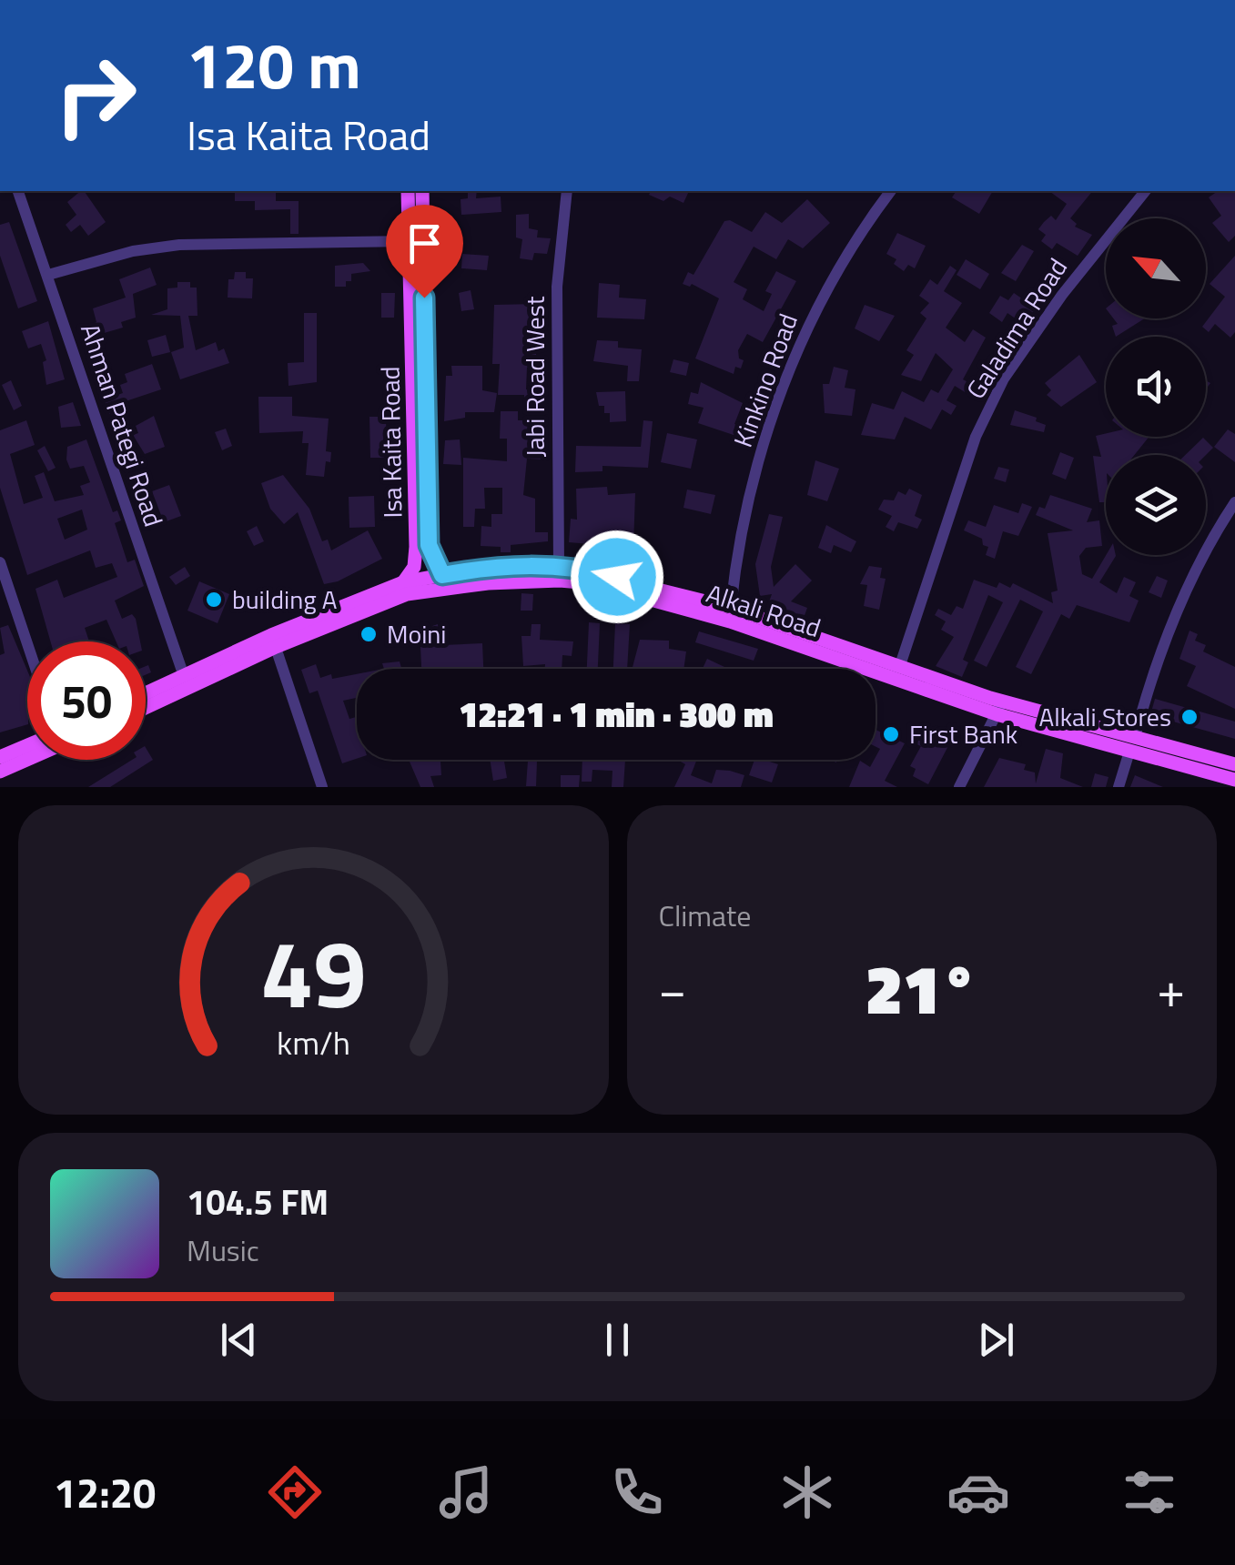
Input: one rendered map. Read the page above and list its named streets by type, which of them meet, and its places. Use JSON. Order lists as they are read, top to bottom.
{
  "streets": {
    "main road": ["Isa Kaita Road", "Alkali Road"],
    "street": [
      "Galadima Road",
      "Jabi Road West",
      "Kinkino Road",
      "Ahman Pategi Road"
    ]
  },
  "crossings": [
    ["Galadima Road", "Alkali Road"],
    ["Jabi Road West", "Alkali Road"],
    ["Kinkino Road", "Alkali Road"],
    ["Ahman Pategi Road", "Alkali Road"],
    ["Isa Kaita Road", "Alkali Road"]
  ],
  "places": [
    "building A",
    "Moini",
    "Alkali Stores",
    "First Bank"
  ],
  "north": "top left",
  "page": {
    "turn": ["120 m", "Isa Kaita Road"],
    "limit": "50",
    "trip": "12:21 · 1 min · 300 m",
    "tile": "Climate",
    "heat": ["−", "21°", "+"],
    "song": ["104.5 FM", "Music"],
    "tabs": "12:20",
    "gauge": ["49", "km/h"]
  }
}
